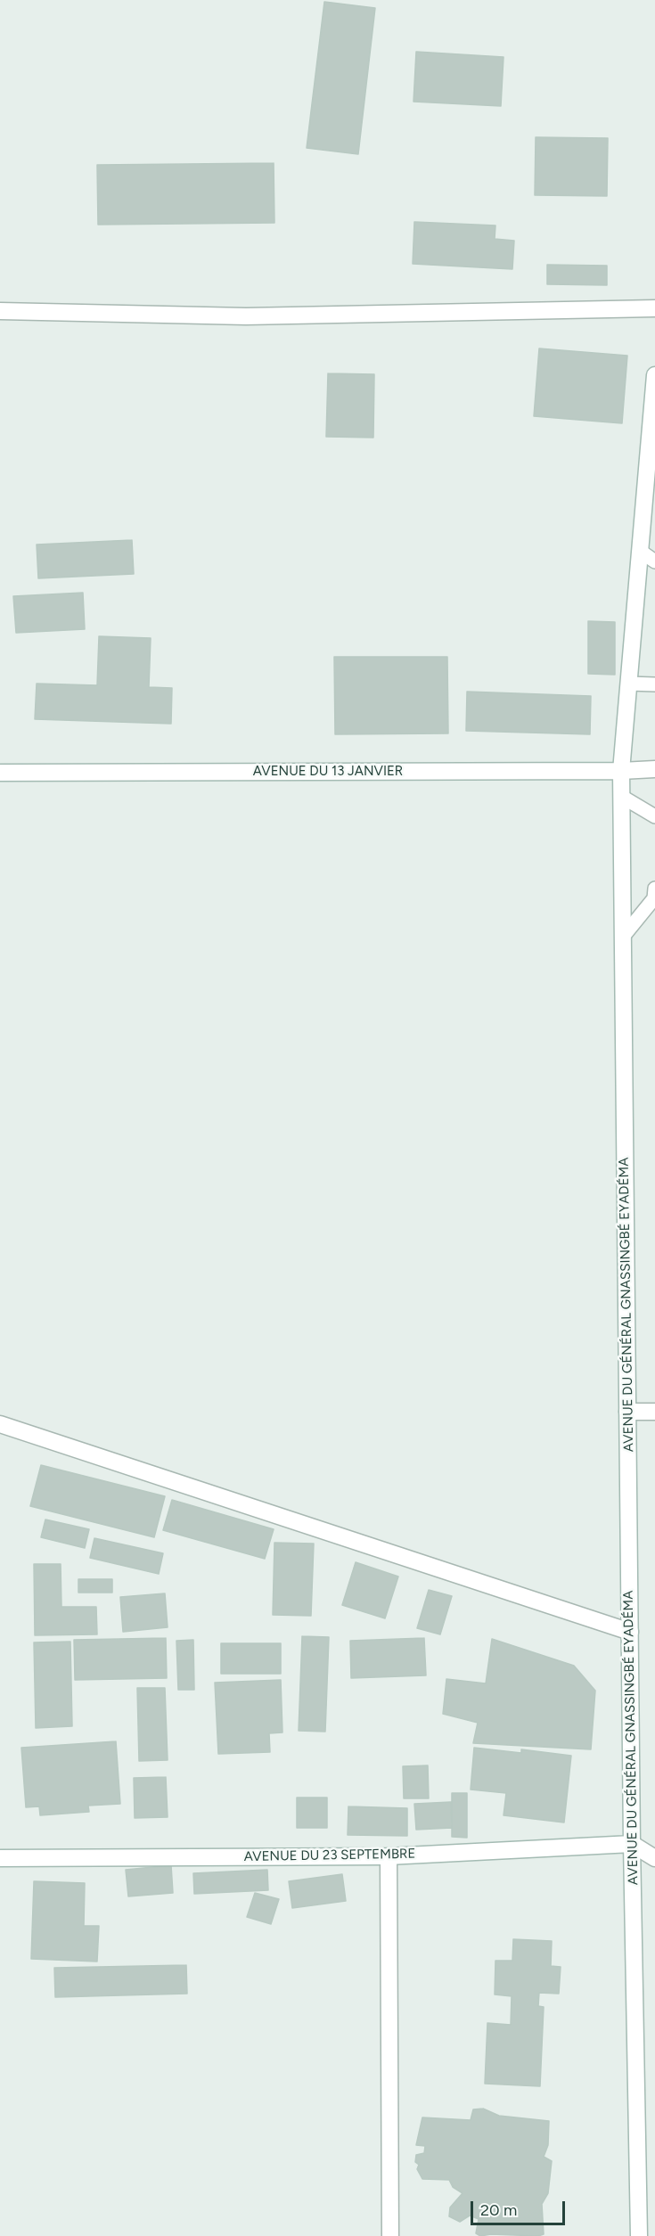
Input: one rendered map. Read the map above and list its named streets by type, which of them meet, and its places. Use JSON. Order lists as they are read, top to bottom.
{
  "streets": {
    "main road": ["AVENUE DU 13 JANVIER", "AVENUE DU GÉNÉRAL GNASSINGBÉ EYADÉMA", "AVENUE DU 23 SEPTEMBRE"]
  },
  "crossings": [
    ["AVENUE DU 13 JANVIER", "AVENUE DU GÉNÉRAL GNASSINGBÉ EYADÉMA"],
    ["AVENUE DU GÉNÉRAL GNASSINGBÉ EYADÉMA", "AVENUE DU 23 SEPTEMBRE"]
  ],
  "scale_bar": "20 m"
}
